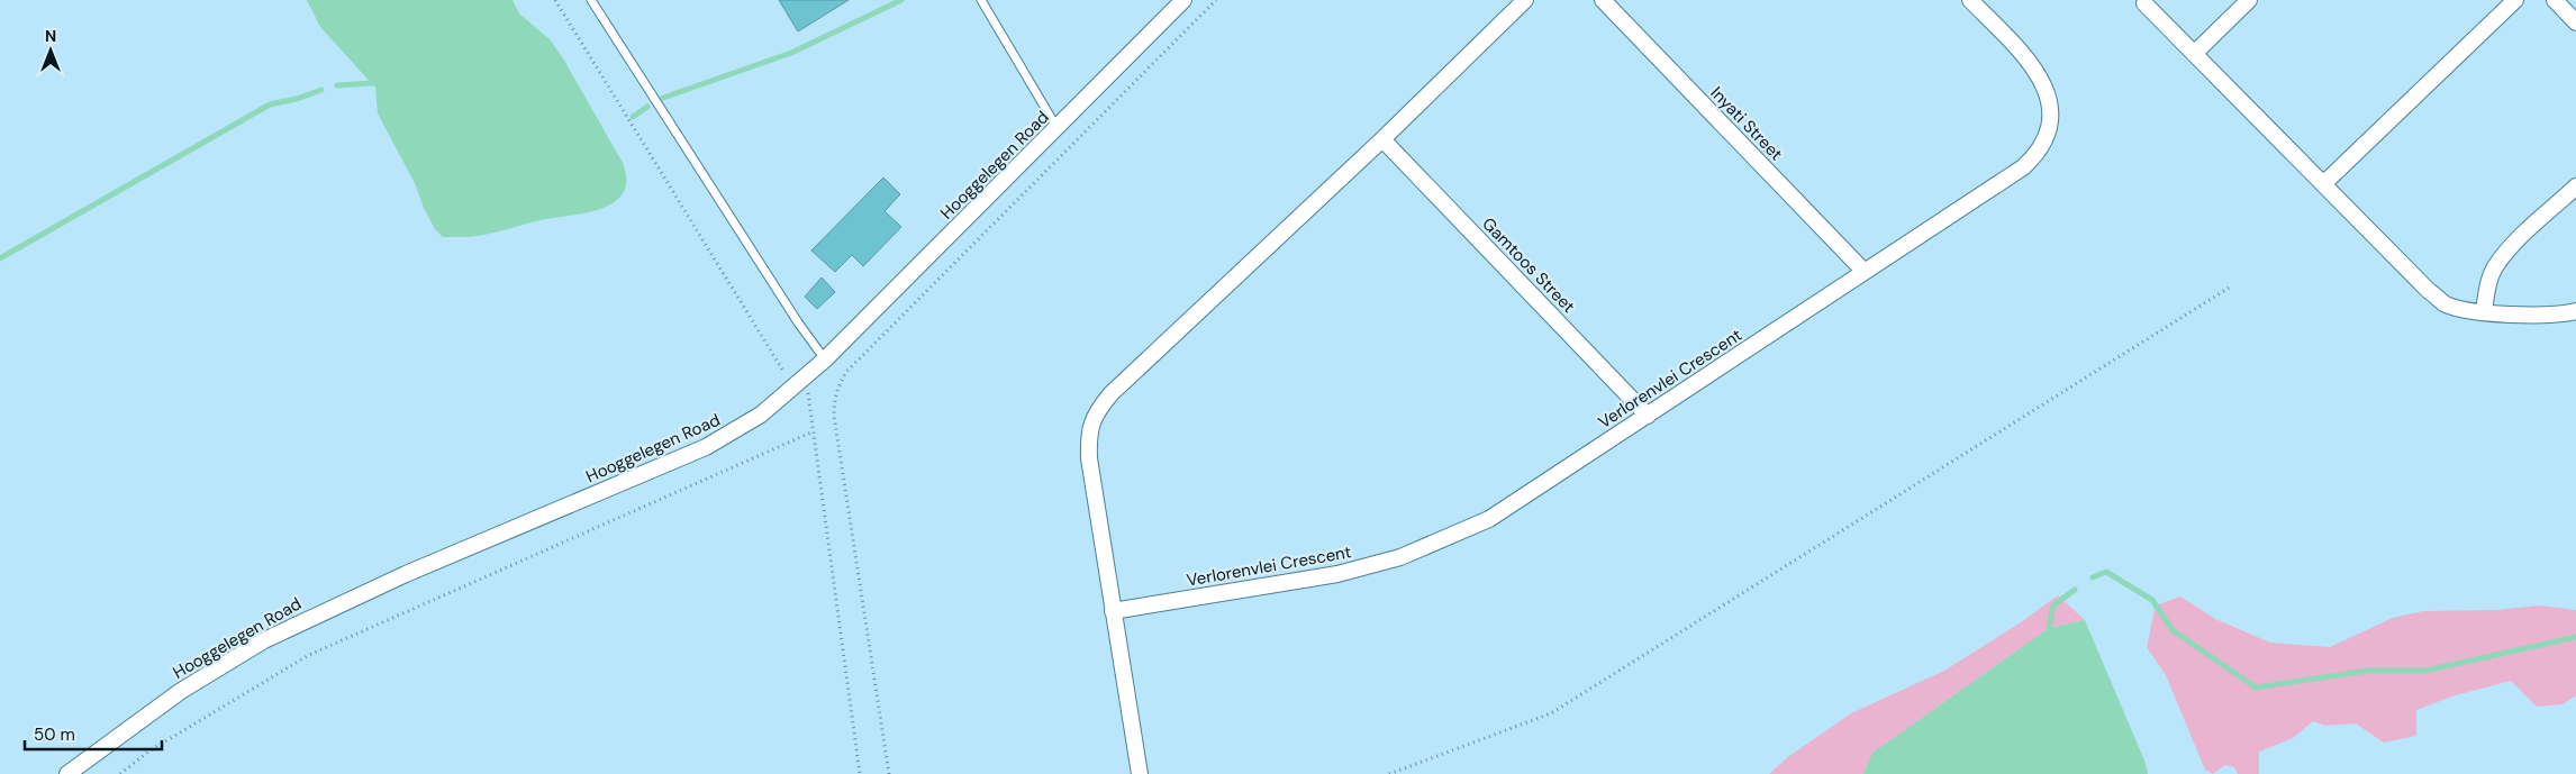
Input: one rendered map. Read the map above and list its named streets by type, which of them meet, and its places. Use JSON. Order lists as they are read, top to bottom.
{
  "streets": {
    "street": [
      "Inyati Street",
      "Hooggelegen Road",
      "Gamtoos Street",
      "Verlorenvlei Crescent"
    ]
  },
  "crossings": [
    ["Inyati Street", "Verlorenvlei Crescent"],
    ["Gamtoos Street", "Verlorenvlei Crescent"]
  ],
  "scale_bar": "50 m",
  "north": "top"
}
